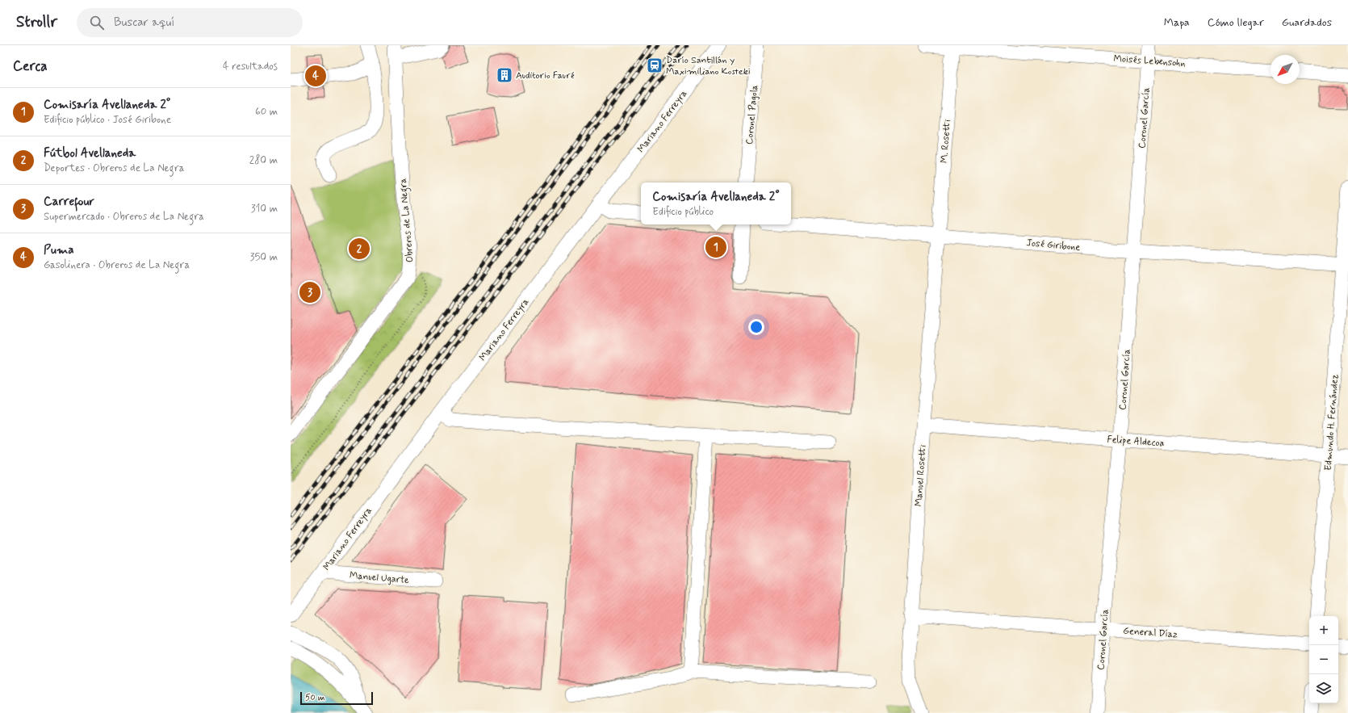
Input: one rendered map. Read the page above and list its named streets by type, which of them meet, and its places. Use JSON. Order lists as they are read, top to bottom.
{
  "streets": {
    "street": [
      "Moisés Lebensohn",
      "Coronel Pagola",
      "Coronel García",
      "Mariano Ferreyra",
      "M. Rosetti",
      "Obreros de La Negra",
      "José Giribone",
      "Edmundo H. Fernández",
      "Felipe Aldecoa",
      "Manuel Rosetti",
      "Manuel Ugarte",
      "General Díaz"
    ]
  },
  "crossings": [
    ["Moisés Lebensohn", "Coronel García"],
    ["Moisés Lebensohn", "M. Rosetti"],
    ["Coronel García", "José Giribone"],
    ["Coronel García", "Felipe Aldecoa"],
    ["Coronel García", "General Díaz"],
    ["Mariano Ferreyra", "Manuel Ugarte"],
    ["M. Rosetti", "José Giribone"],
    ["M. Rosetti", "Manuel Rosetti"],
    ["José Giribone", "Edmundo H. Fernández"],
    ["José Giribone", "Manuel Rosetti"],
    ["Edmundo H. Fernández", "Felipe Aldecoa"],
    ["Felipe Aldecoa", "Manuel Rosetti"],
    ["Manuel Rosetti", "General Díaz"]
  ],
  "places": {
    "station": ["Darío Santillán y Maximiliano Kosteki"],
    "building": ["Auditorio Fauré"]
  },
  "scale_bar": "50 m",
  "north": "bottom left",
  "page": {
    "header": "Strollr",
    "search": "Buscar aquí",
    "nav": ["Mapa", "Cómo llegar", "Guardados"],
    "heading": ["Cerca", "4 resultados"],
    "pins": [
      "4",
      "1",
      "2",
      "3"
    ],
    "list": [
      {
        "mark": "1",
        "name": "Comisaría Avellaneda 2°",
        "note": "Edificio público · José Giribone",
        "value": "60 m"
      },
      {
        "mark": "2",
        "name": "Fútbol Avellaneda",
        "note": "Deportes · Obreros de La Negra",
        "value": "280 m"
      },
      {
        "mark": "3",
        "name": "Carrefour",
        "note": "Supermercado · Obreros de La Negra",
        "value": "310 m"
      },
      {
        "mark": "4",
        "name": "Puma",
        "note": "Gasolinera · Obreros de La Negra",
        "value": "350 m"
      }
    ],
    "popup": ["Comisaría Avellaneda 2°", "Edificio público"],
    "map_buttons": ["+", "−"],
    "scale": "50 m"
  }
}
